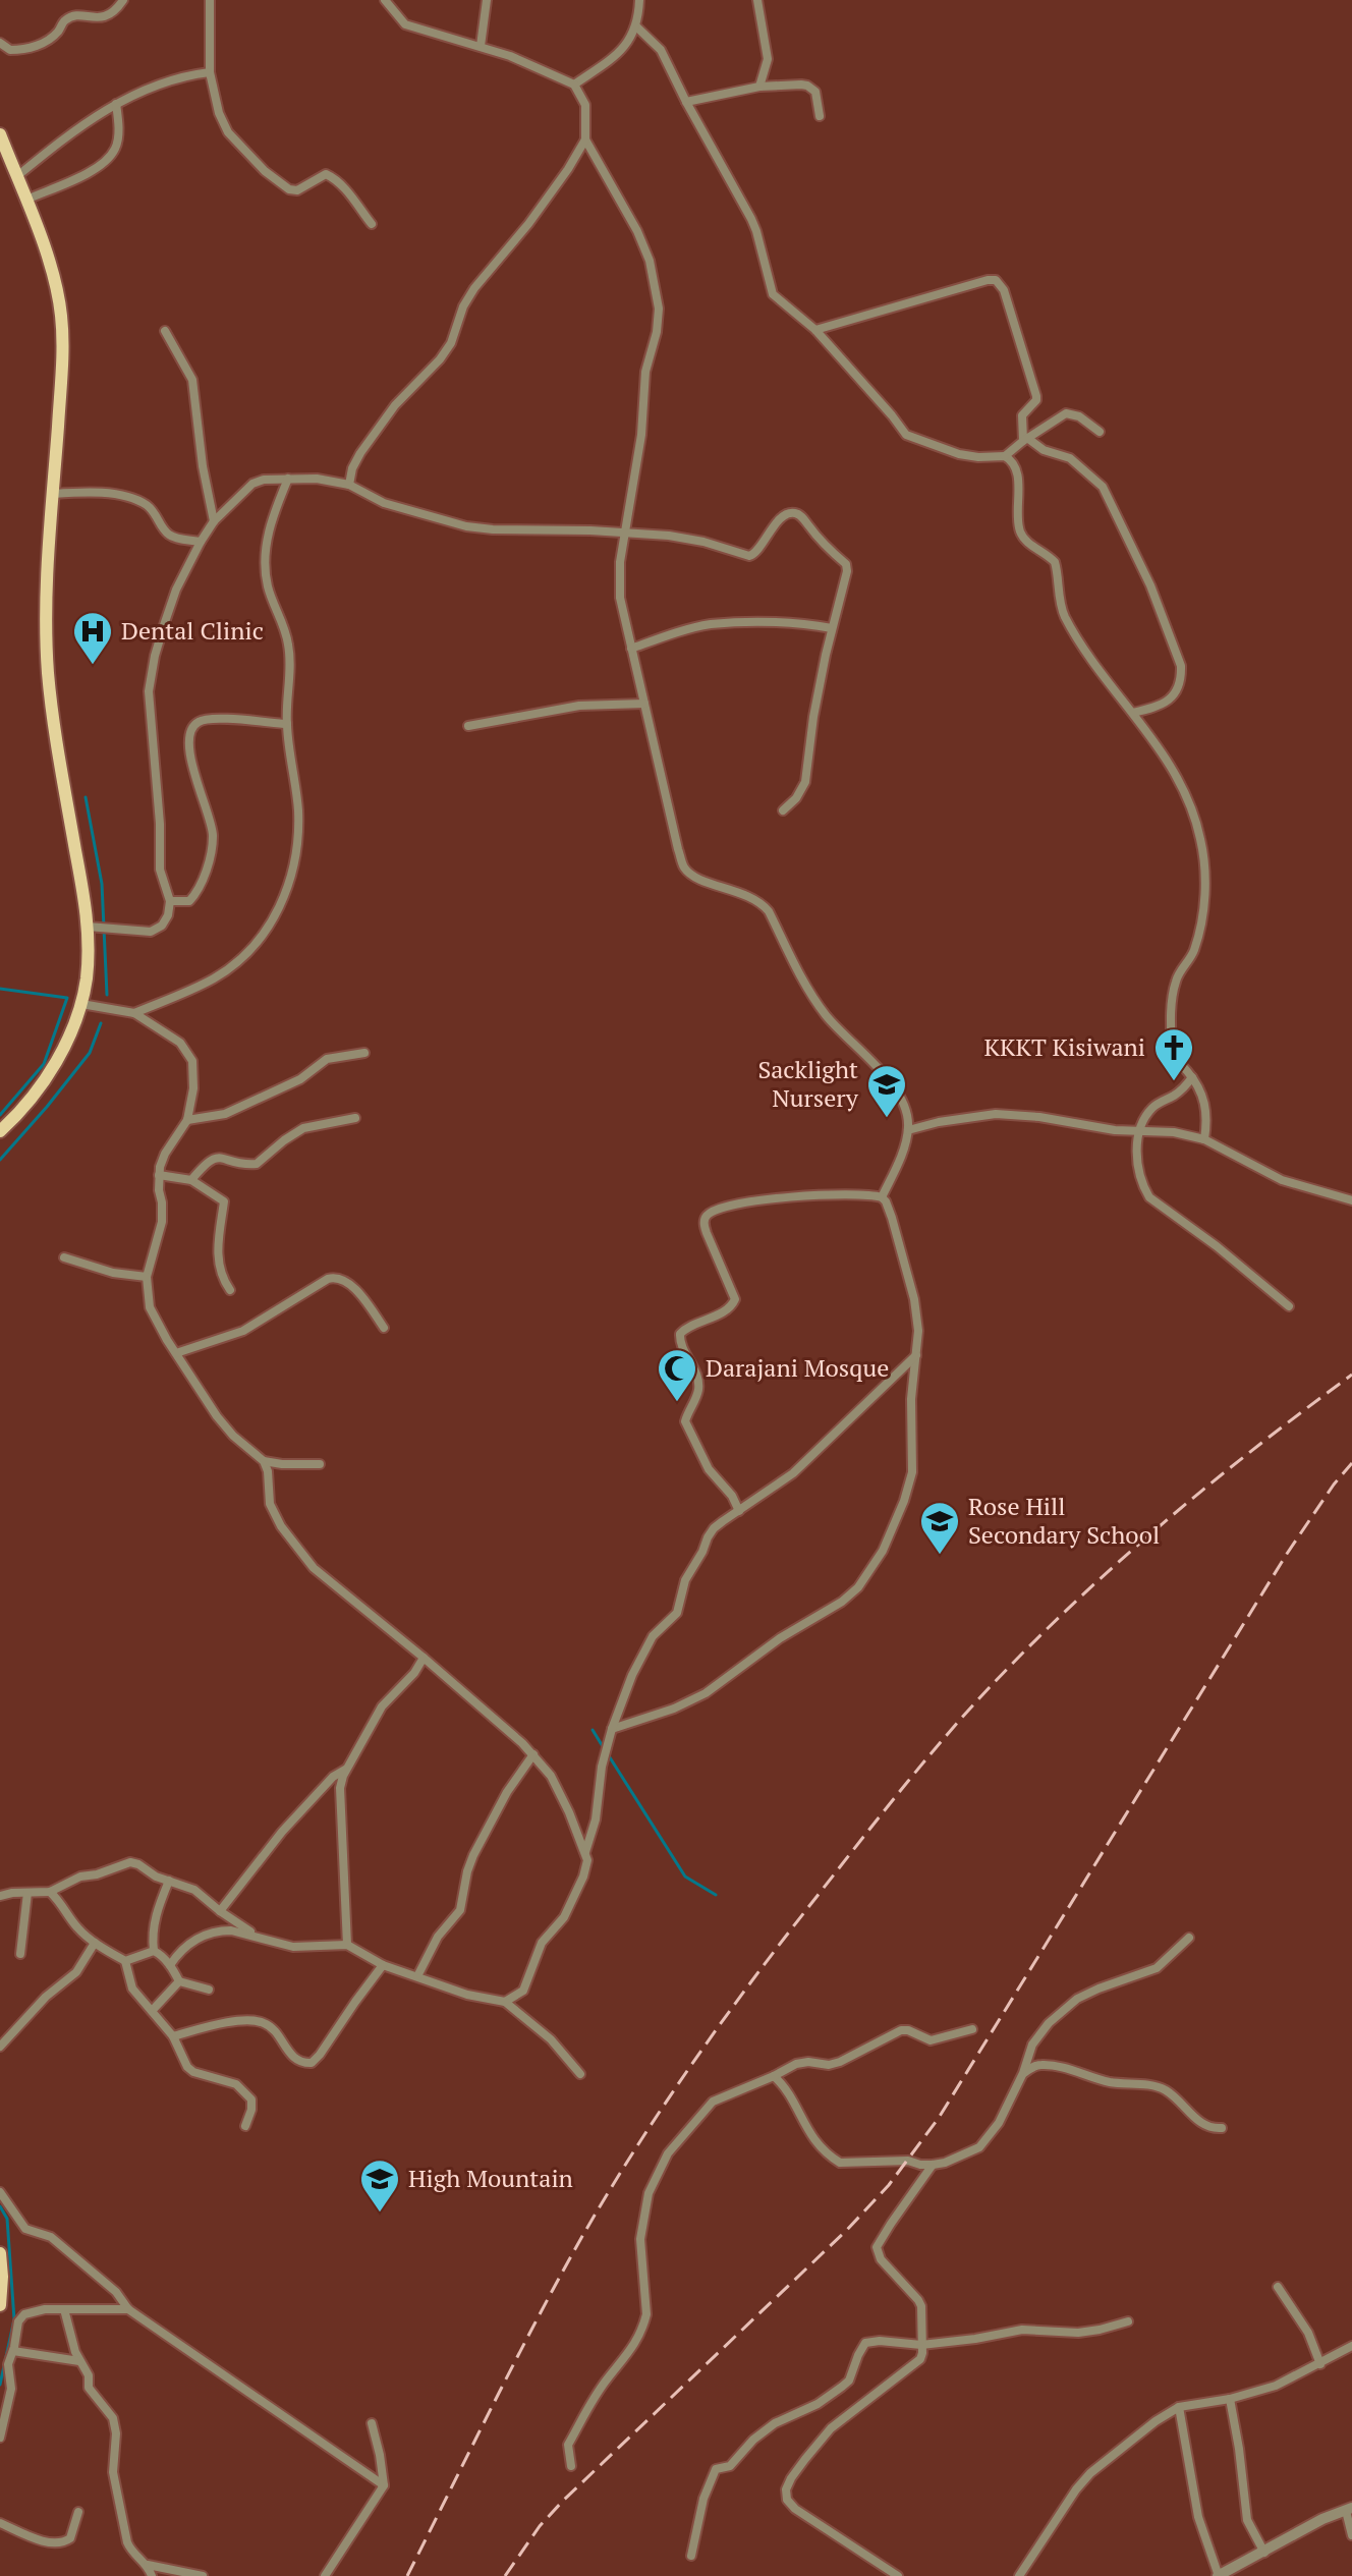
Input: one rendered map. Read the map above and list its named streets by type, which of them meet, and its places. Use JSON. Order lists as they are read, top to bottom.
{
  "places": {
    "hospital": ["Dental Clinic"],
    "church": ["KKKT Kisiwani"],
    "school or university": ["Sacklight Nursery", "Rose Hill Secondary School", "High Mountain"],
    "mosque": ["Darajani Mosque"]
  }
}
